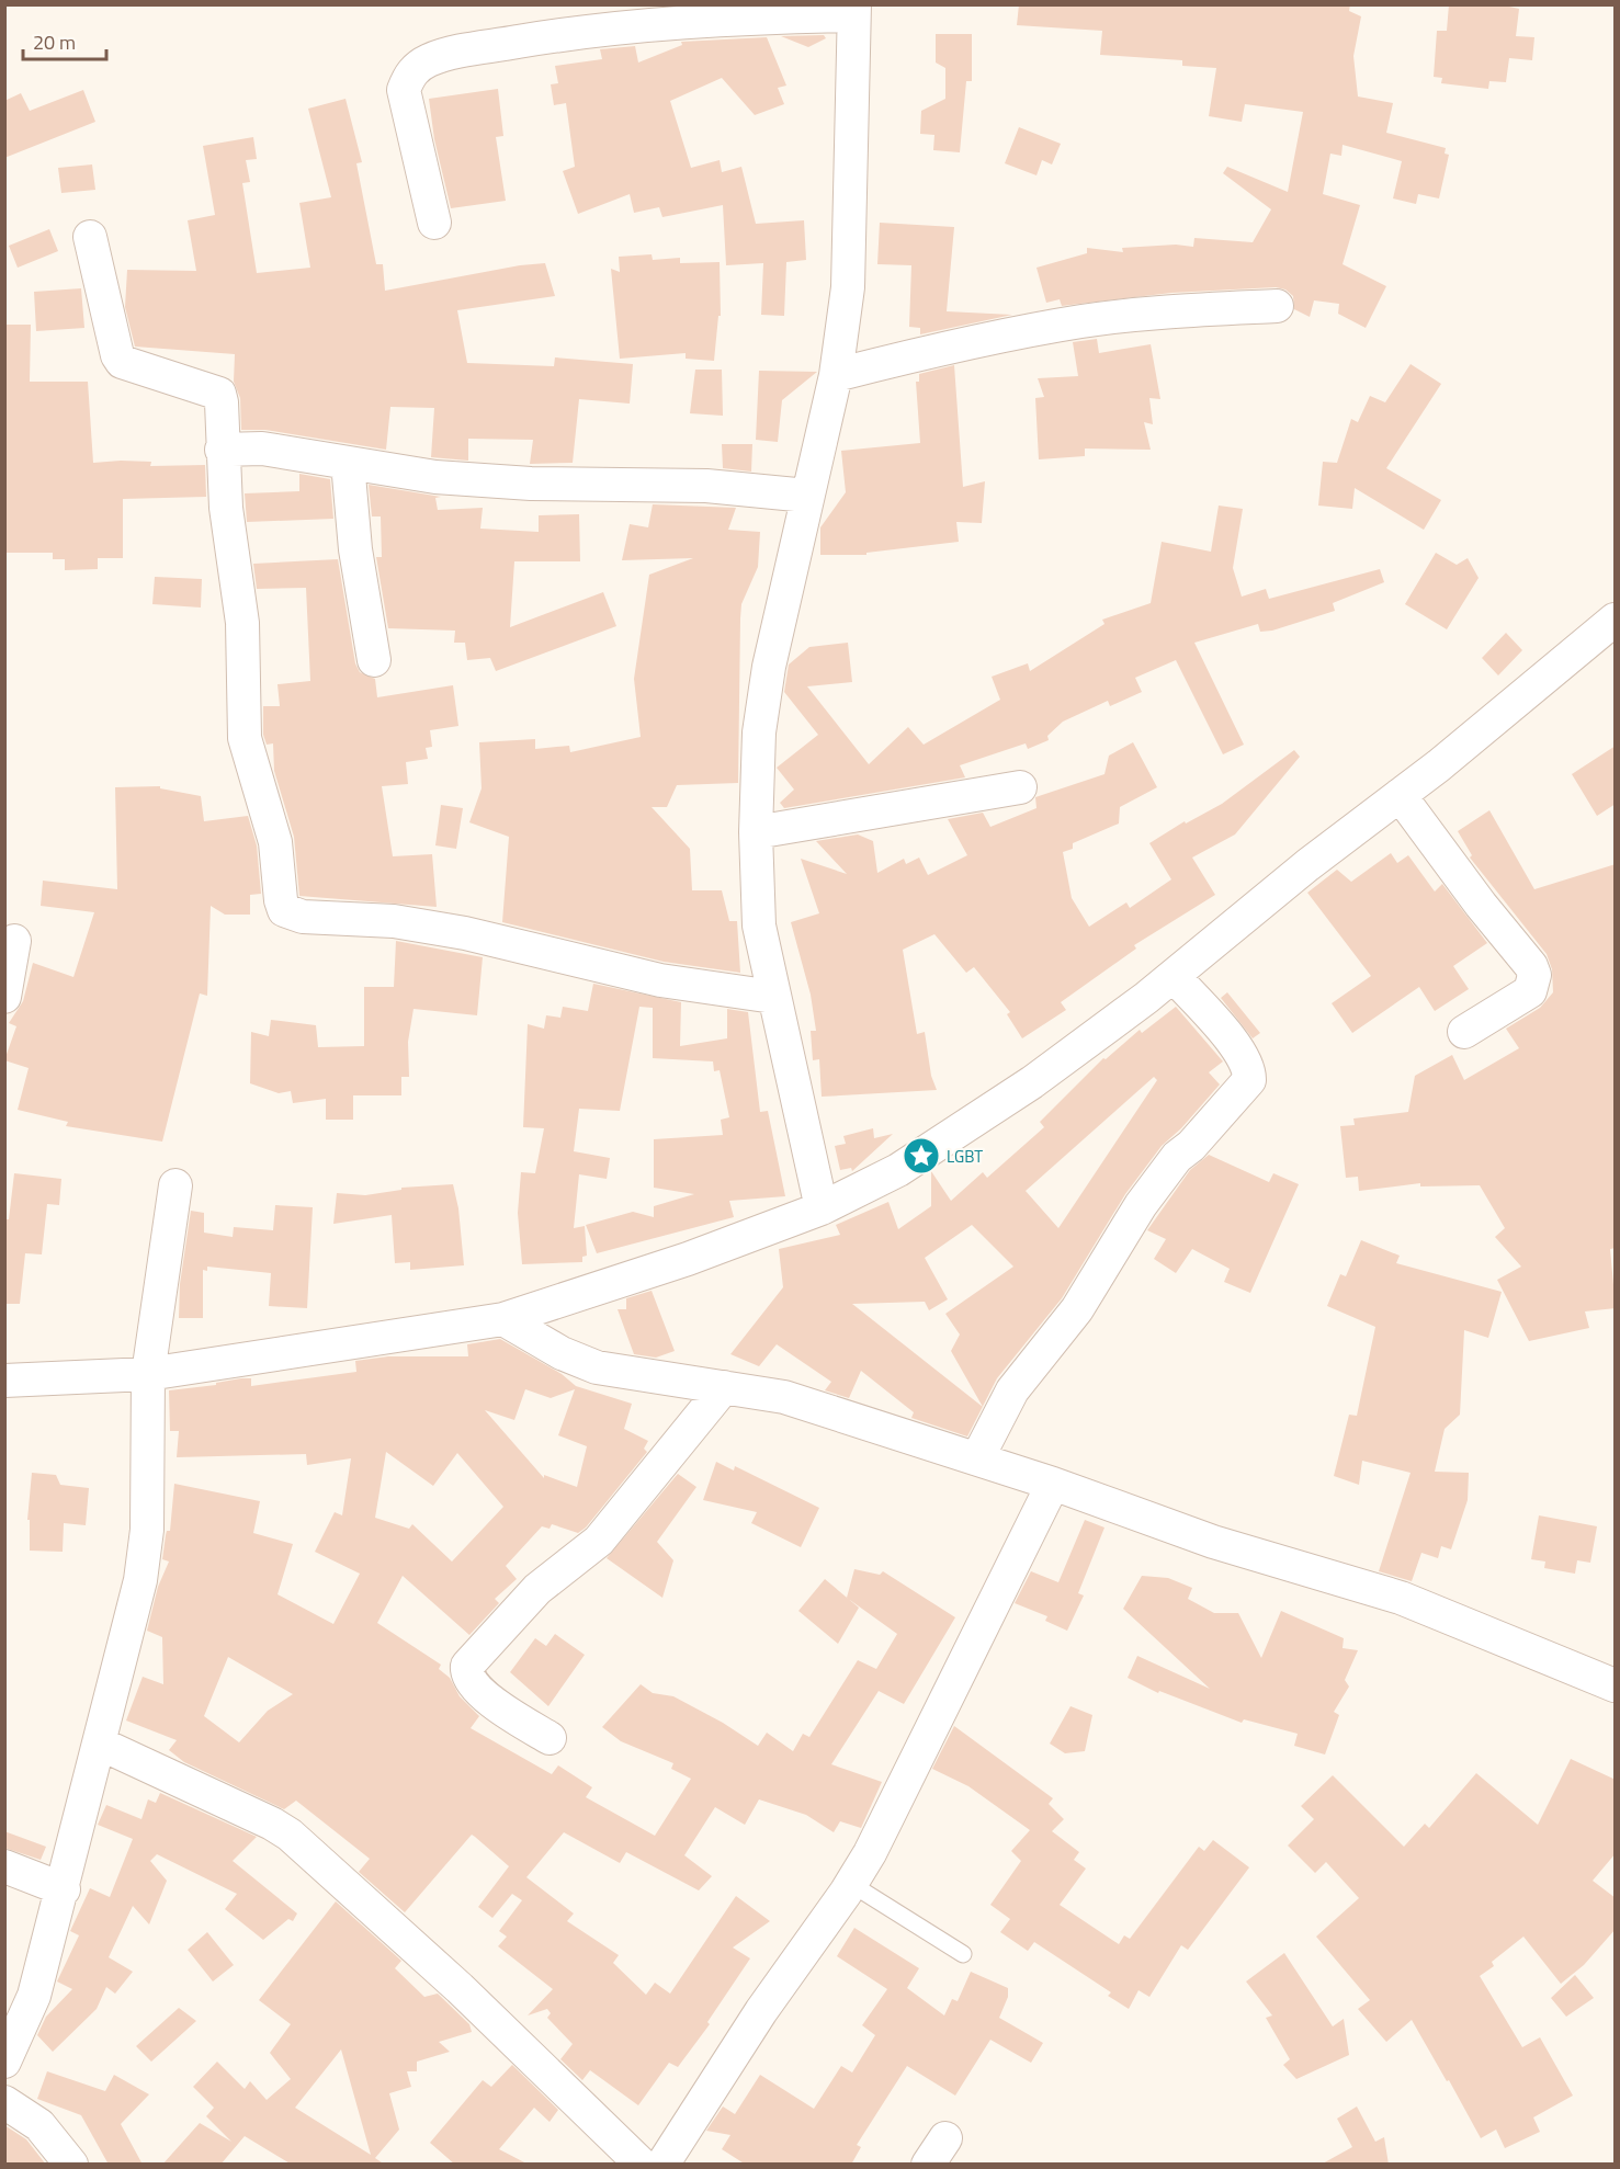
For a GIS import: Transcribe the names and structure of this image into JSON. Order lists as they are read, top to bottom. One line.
{"places":{"place":["LGBT"]},"scale_bar":"20 m"}
